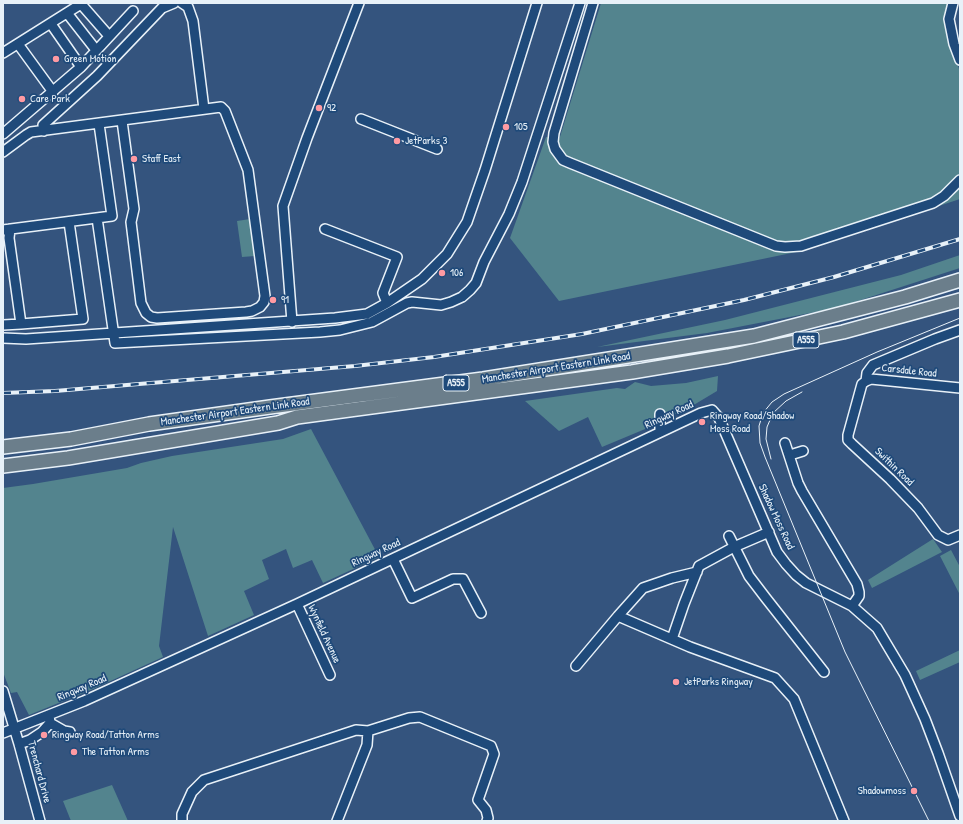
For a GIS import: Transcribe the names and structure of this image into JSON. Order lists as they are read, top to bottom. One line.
{"streets":{"highway":["A555","Manchester Airport Eastern Link Road"],"street":["Carsdale Road","Ringway Road","Swithin Road","Shadow Moss Road","Wynfield Avenue","Trenchard Drive"]},"crossings":[["Carsdale Road","Swithin Road"],["Ringway Road","Shadow Moss Road"],["Ringway Road","Wynfield Avenue"],["Ringway Road","Trenchard Drive"]],"places":["Green Motion","Care Park","92","105","JetParks 3","Staff East","106","91","Ringway Road/Shadow Moss Road","JetParks Ringway","Ringway Road/Tatton Arms","The Tatton Arms","Shadowmoss"]}
